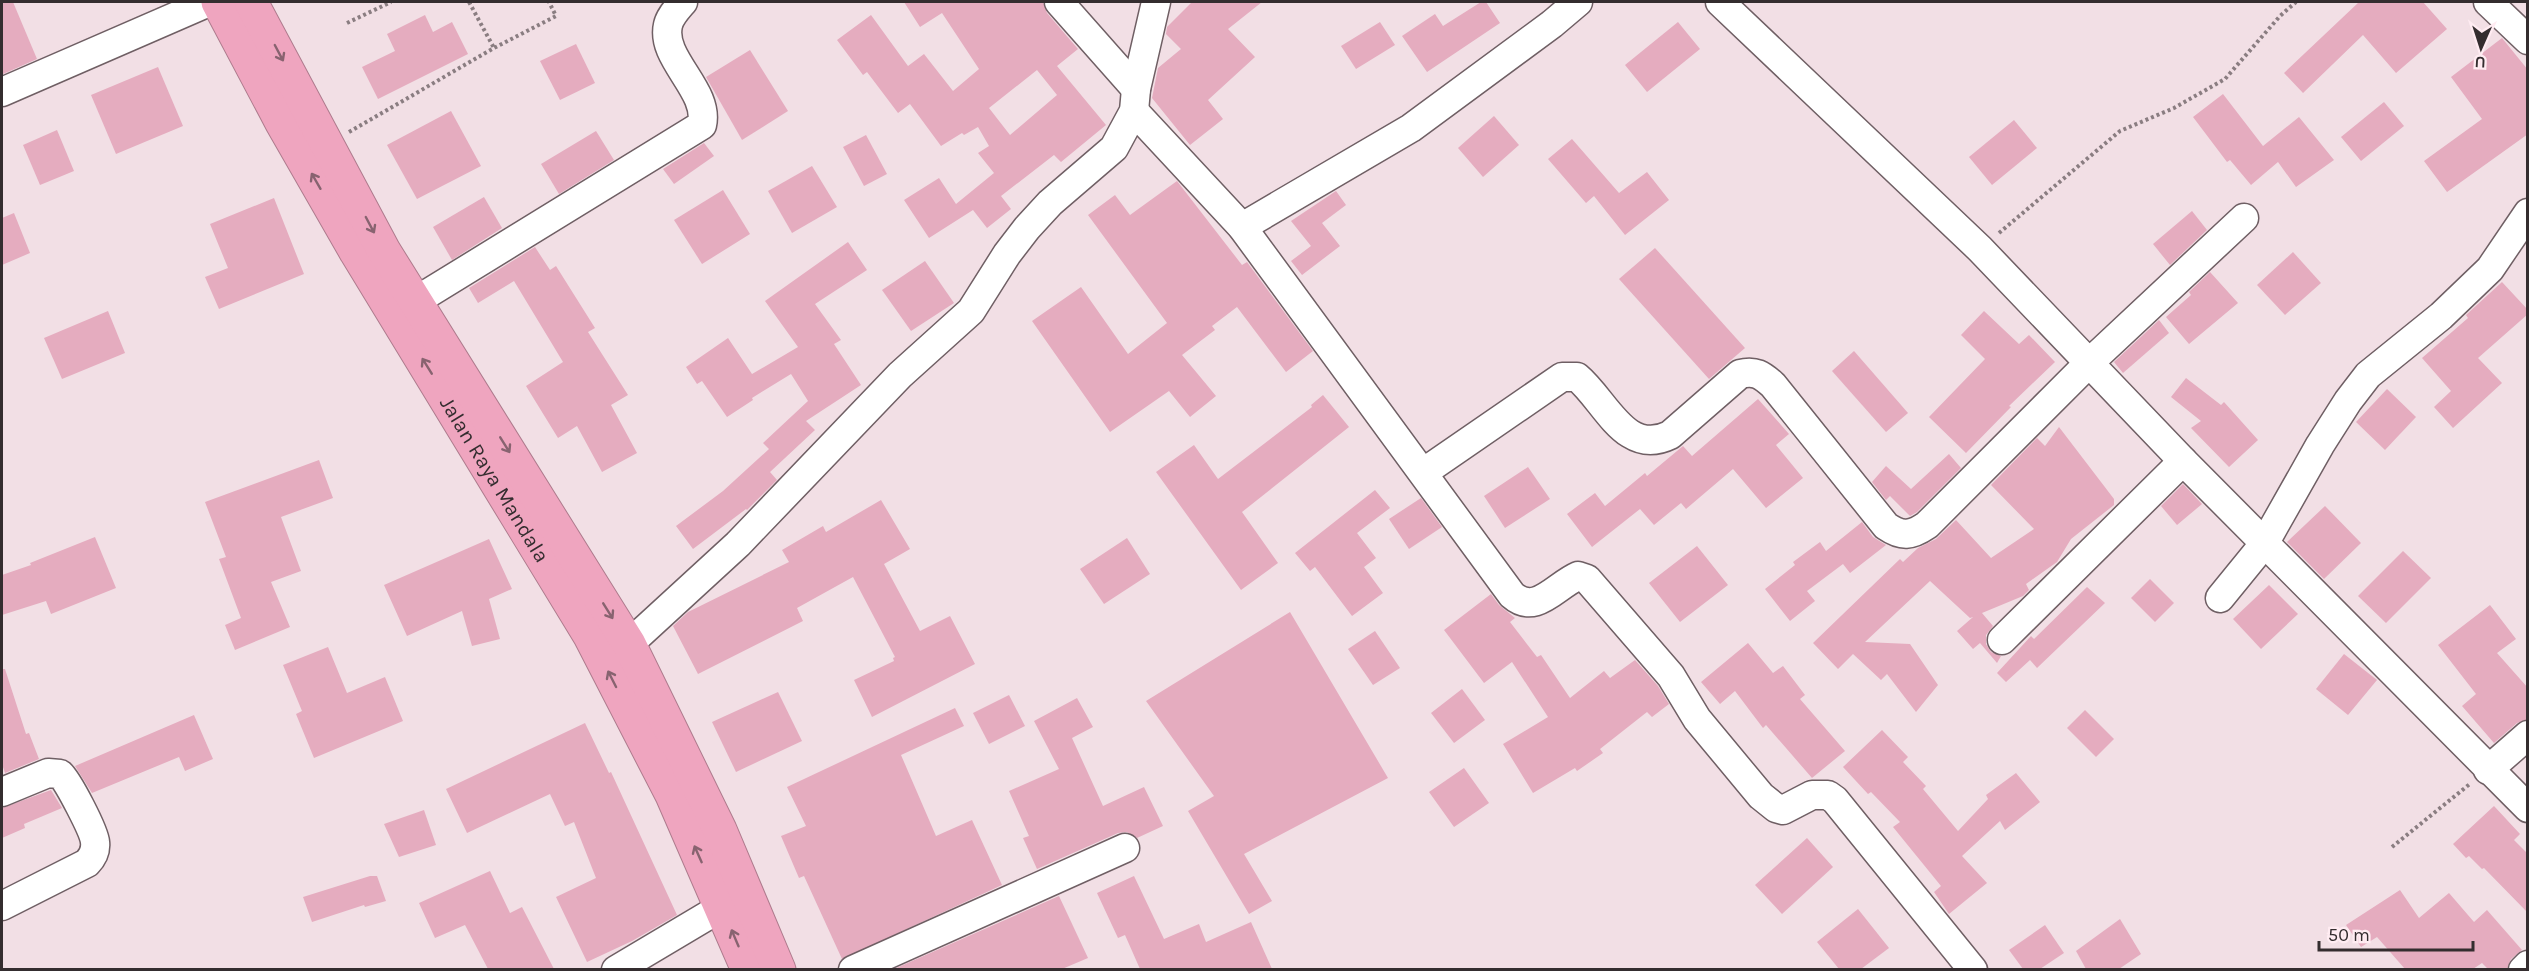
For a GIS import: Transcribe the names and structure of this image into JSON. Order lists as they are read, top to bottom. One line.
{"streets":{"highway":["Jalan Raya Mandala"]},"scale_bar":"50 m","north":"bottom"}
